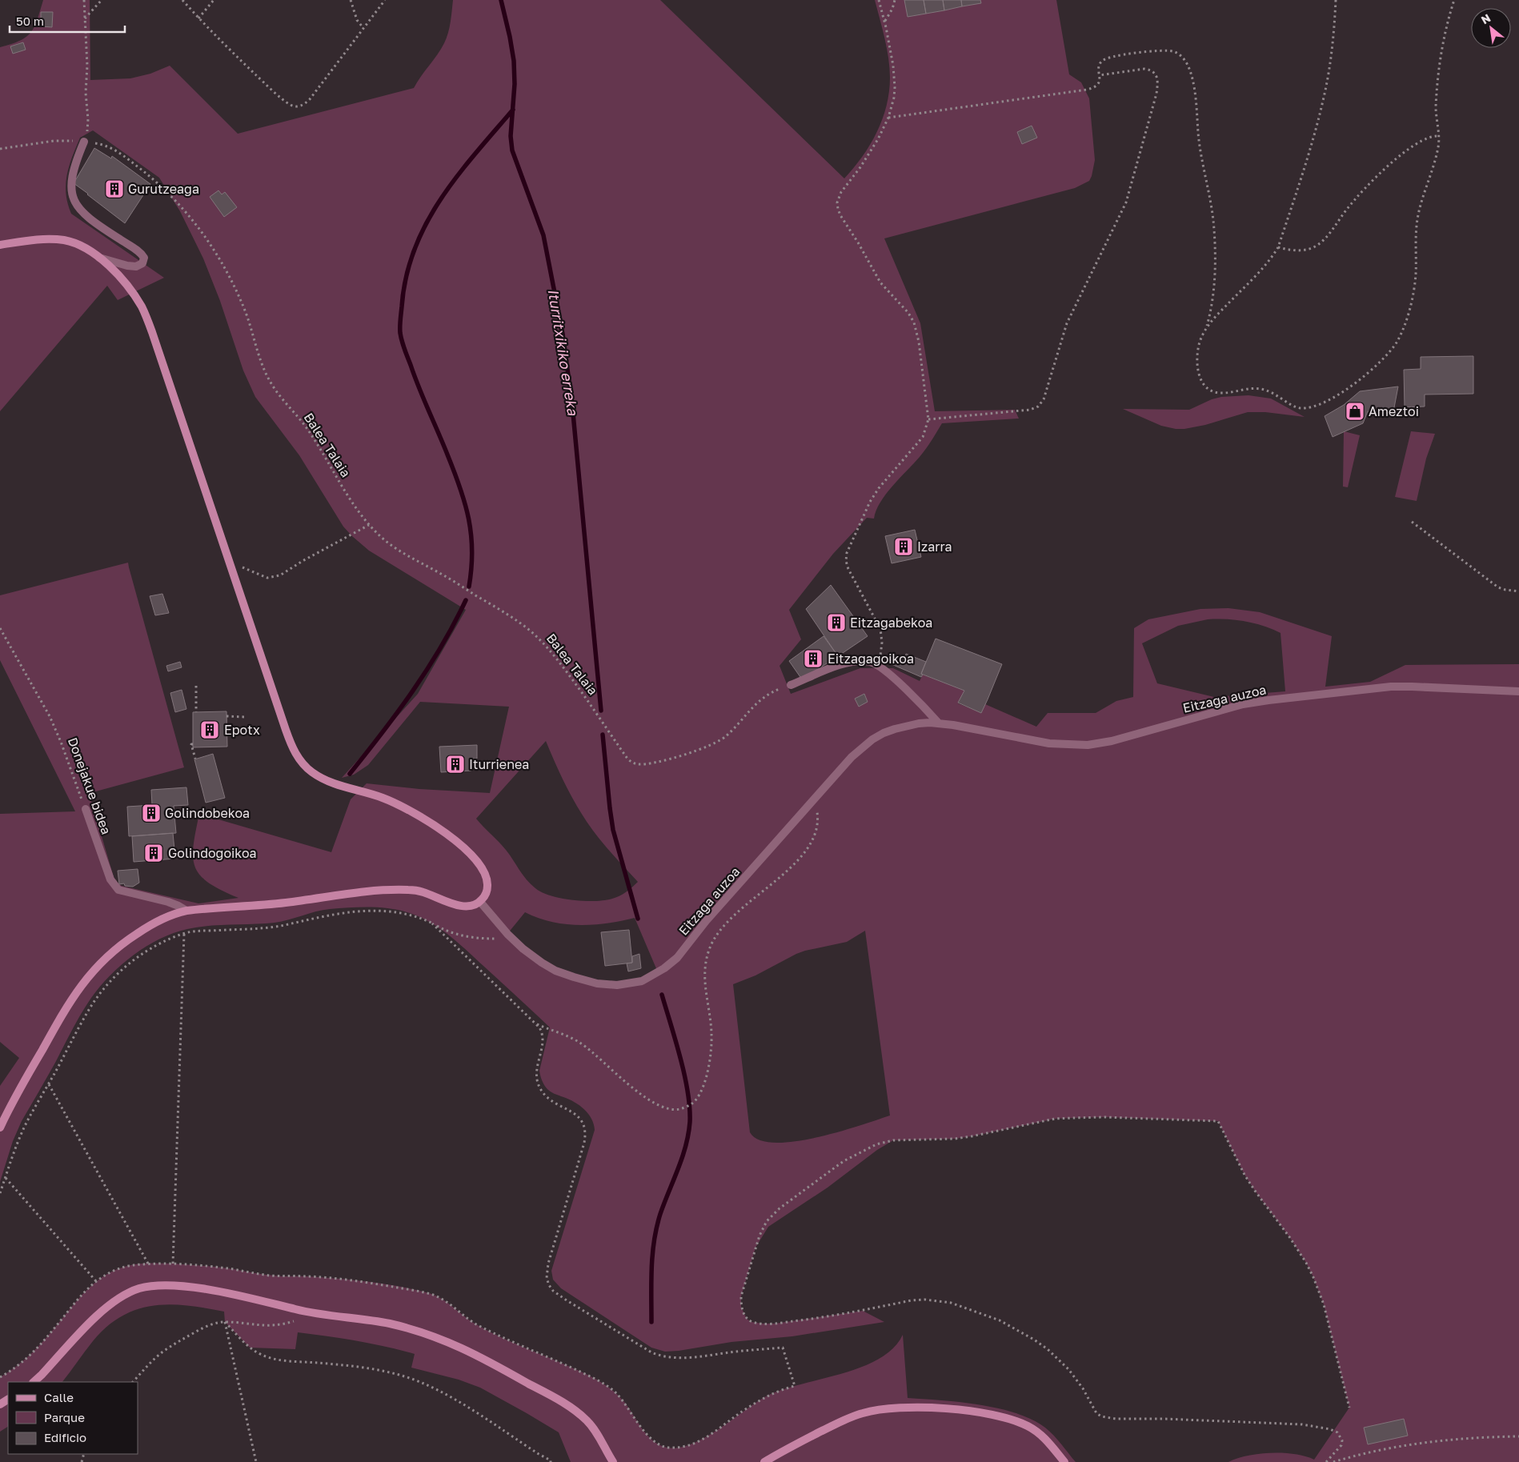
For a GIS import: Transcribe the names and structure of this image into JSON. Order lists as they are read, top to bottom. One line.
{"streets":{"lane":["Eitzaga auzoa","Donejakue bidea"],"path":["Balea Talaia"]},"water":["Iturritxikiko erreka"],"places":{"building":["Gurutzeaga","Izarra","Eitzagabekoa","Eitzagagoikoa","Epotx","Iturrienea","Golindobekoa","Golindogoikoa"],"shop":["Ameztoi"]},"legend":["Calle","Parque","Edificio"],"scale_bar":"50 m","north":"top left"}
